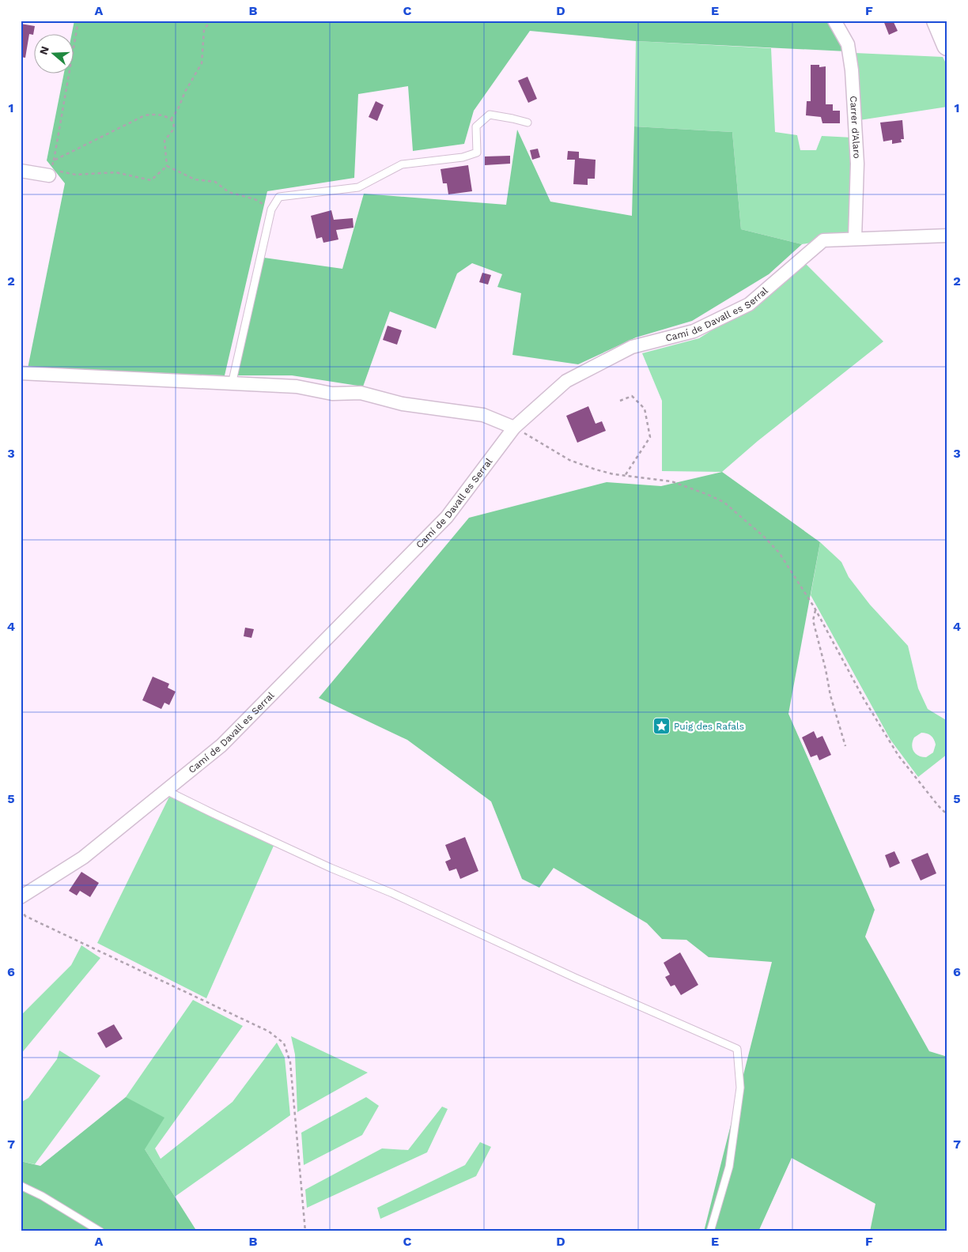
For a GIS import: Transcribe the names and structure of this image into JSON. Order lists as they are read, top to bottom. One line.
{"streets":{"street":["Carrer d'Alaro","Camí de Davall es Serral"]},"crossings":[["Carrer d'Alaro","Camí de Davall es Serral"]],"places":{"place":["Puig des Rafals"]},"north":"left","grid":{"columns":["A","B","C","D","E","F"],"rows":["1","2","3","4","5","6","7"]}}
